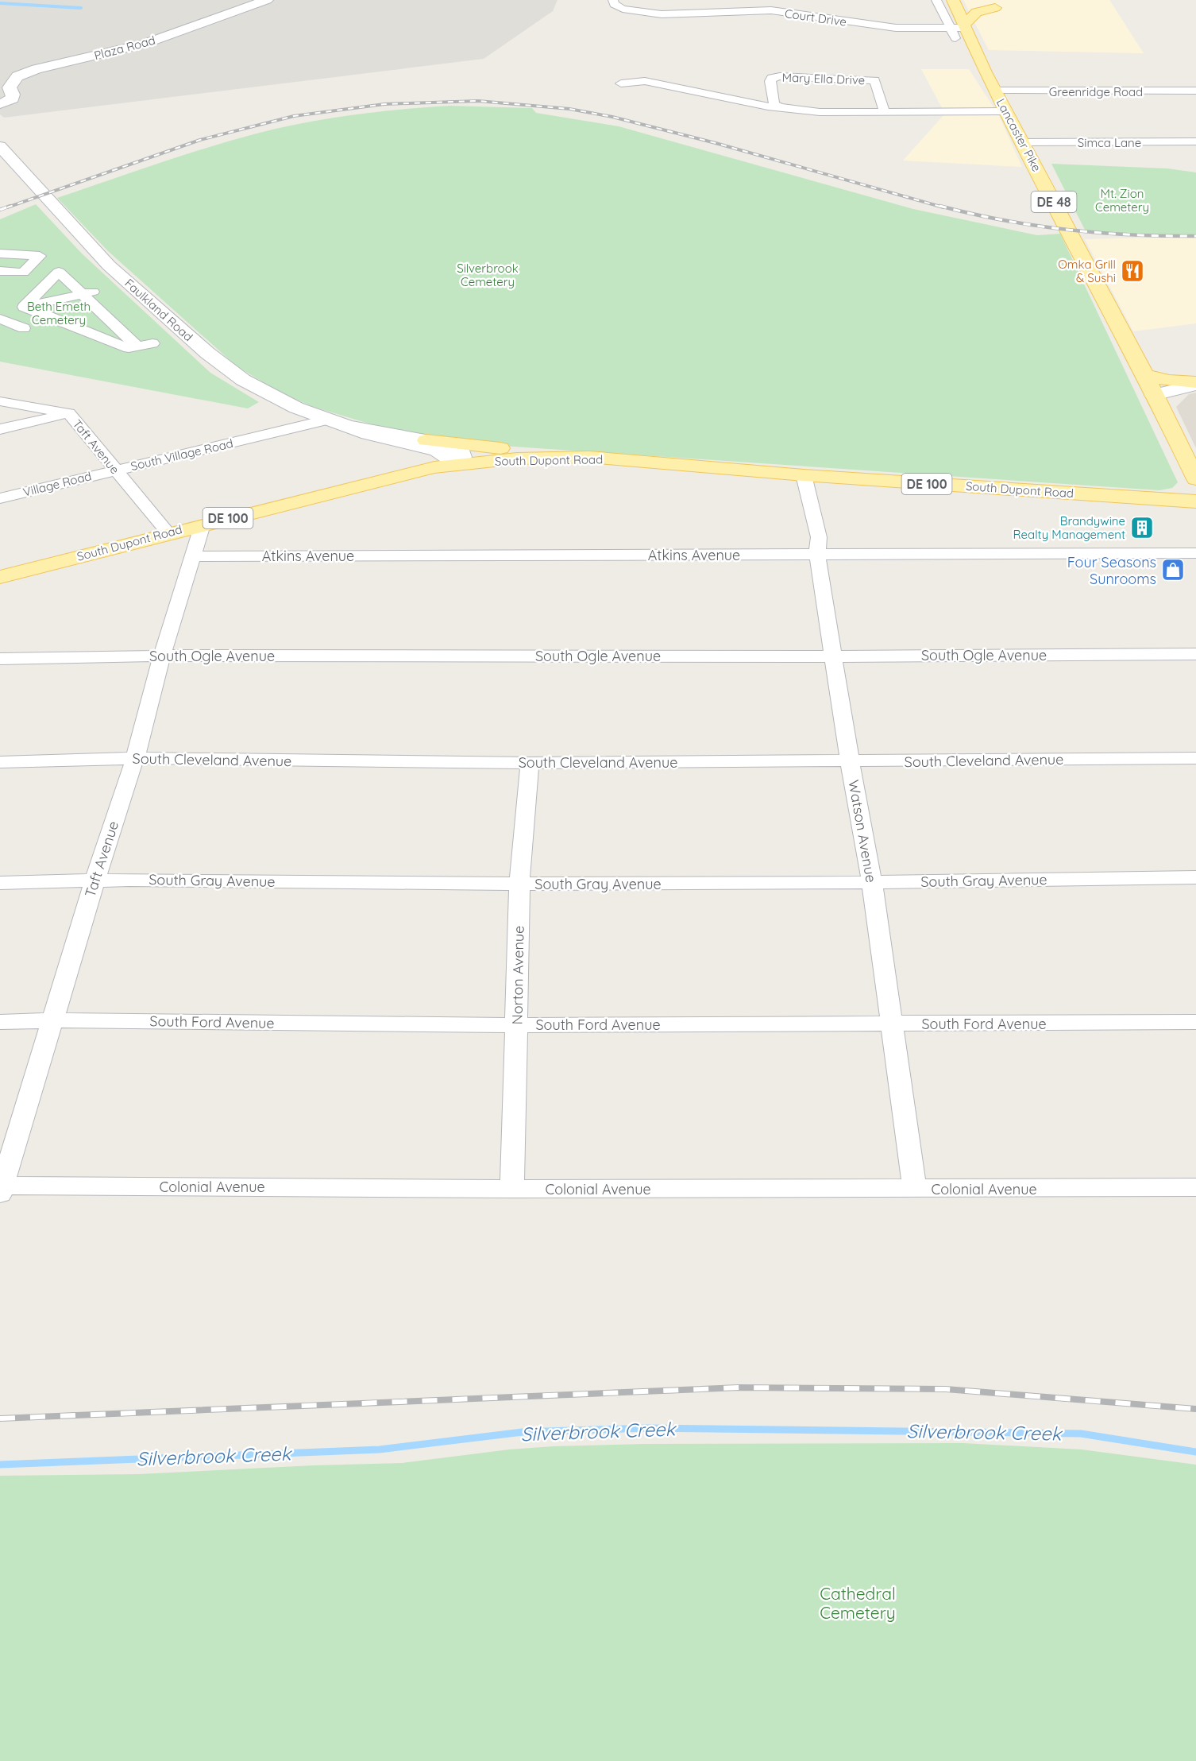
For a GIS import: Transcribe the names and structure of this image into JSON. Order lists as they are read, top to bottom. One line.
{"streets":{"main road":["Plaza Road","Lancaster Pike","DE 48","Faulkland Road","South Dupont Road","DE 100"],"street":["Court Drive","Mary Ella Drive","Greenridge Road","Simca Lane","Taft Avenue","South Village Road","Village Road","Atkins Avenue","South Ogle Avenue","South Cleveland Avenue","Watson Avenue","South Gray Avenue","Norton Avenue","South Ford Avenue","Colonial Avenue"]},"crossings":[["Court Drive","Lancaster Pike"],["Greenridge Road","Lancaster Pike"],["Lancaster Pike","Simca Lane"],["Lancaster Pike","DE 48"],["Faulkland Road","South Village Road"],["Faulkland Road","South Dupont Road"],["Taft Avenue","South Village Road"],["Taft Avenue","South Dupont Road"],["Taft Avenue","Village Road"],["Taft Avenue","Atkins Avenue"],["Taft Avenue","South Ogle Avenue"],["Taft Avenue","South Cleveland Avenue"],["Taft Avenue","South Gray Avenue"],["Taft Avenue","South Ford Avenue"],["Taft Avenue","Colonial Avenue"],["South Village Road","Village Road"],["South Dupont Road","Watson Avenue"],["Atkins Avenue","Watson Avenue"],["South Ogle Avenue","Watson Avenue"],["South Cleveland Avenue","Watson Avenue"],["South Cleveland Avenue","Norton Avenue"],["Watson Avenue","South Gray Avenue"],["Watson Avenue","South Ford Avenue"],["Watson Avenue","Colonial Avenue"],["South Gray Avenue","Norton Avenue"],["Norton Avenue","South Ford Avenue"],["Norton Avenue","Colonial Avenue"]],"water":["Silverbrook Creek"],"parks":["Mt. Zion Cemetery","Silverbrook Cemetery","Beth Emeth Cemetery","Cathedral Cemetery"],"places":{"restaurant":["Omka Grill & Sushi"],"building":["Brandywine Realty Management"],"shop":["Four Seasons Sunrooms"]}}
